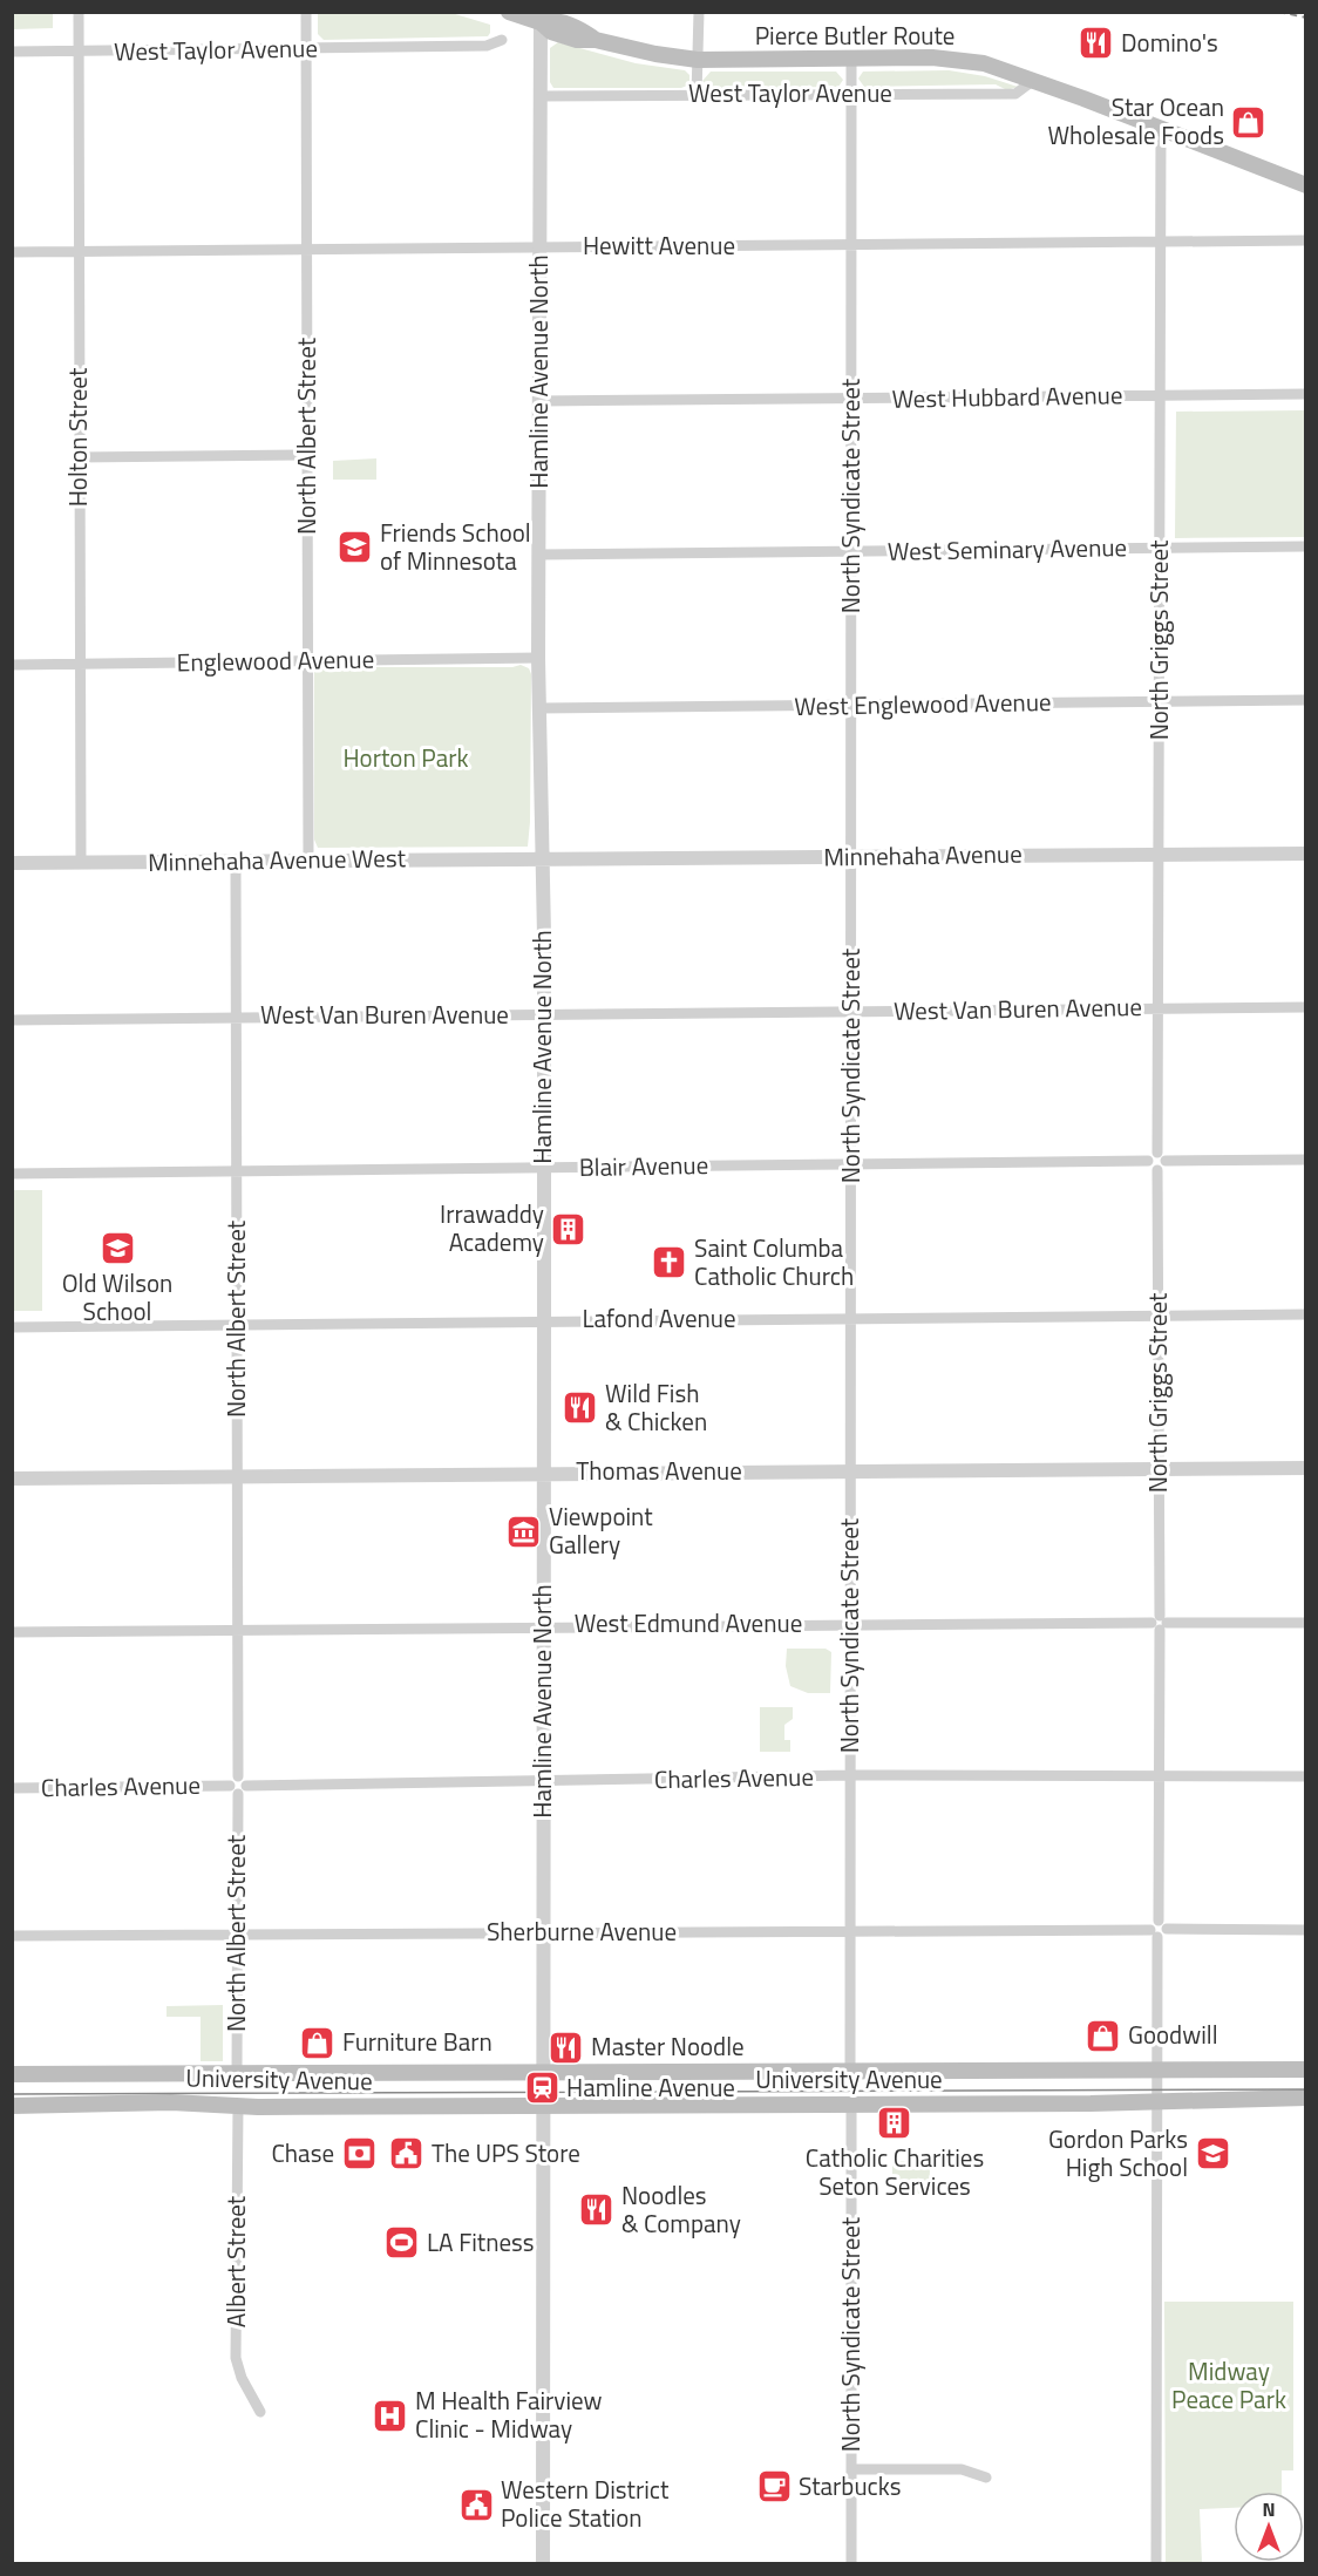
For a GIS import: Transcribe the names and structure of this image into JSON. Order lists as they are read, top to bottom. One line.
{"streets":{"main road":["Pierce Butler Route","University Avenue"],"street":["West Taylor Avenue","Hewitt Avenue","Hamline Avenue North","West Hubbard Avenue","North Albert Street","Holton Street","North Syndicate Street","West Seminary Avenue","North Griggs Street","Englewood Avenue","West Englewood Avenue","Minnehaha Avenue","Minnehaha Avenue West","West Van Buren Avenue","Blair Avenue","Lafond Avenue","Thomas Avenue","West Edmund Avenue","Charles Avenue","Sherburne Avenue","Albert Street"]},"crossings":[["Pierce Butler Route","West Taylor Avenue"],["Pierce Butler Route","Hamline Avenue North"],["Pierce Butler Route","North Syndicate Street"],["Pierce Butler Route","North Griggs Street"],["West Taylor Avenue","Hamline Avenue North"],["West Taylor Avenue","North Albert Street"],["West Taylor Avenue","Holton Street"],["West Taylor Avenue","North Syndicate Street"],["Hewitt Avenue","Hamline Avenue North"],["Hewitt Avenue","North Albert Street"],["Hewitt Avenue","Holton Street"],["Hewitt Avenue","North Syndicate Street"],["Hewitt Avenue","North Griggs Street"],["Hamline Avenue North","West Hubbard Avenue"],["Hamline Avenue North","West Seminary Avenue"],["Hamline Avenue North","Englewood Avenue"],["Hamline Avenue North","West Englewood Avenue"],["Hamline Avenue North","Minnehaha Avenue"],["Hamline Avenue North","Minnehaha Avenue West"],["Hamline Avenue North","West Van Buren Avenue"],["Hamline Avenue North","Blair Avenue"],["Hamline Avenue North","Lafond Avenue"],["Hamline Avenue North","Thomas Avenue"],["Hamline Avenue North","West Edmund Avenue"],["Hamline Avenue North","Charles Avenue"],["Hamline Avenue North","Sherburne Avenue"],["Hamline Avenue North","University Avenue"],["West Hubbard Avenue","North Syndicate Street"],["West Hubbard Avenue","North Griggs Street"],["North Albert Street","Englewood Avenue"],["North Albert Street","Minnehaha Avenue West"],["North Albert Street","West Van Buren Avenue"],["North Albert Street","Blair Avenue"],["North Albert Street","Lafond Avenue"],["North Albert Street","Thomas Avenue"],["North Albert Street","West Edmund Avenue"],["North Albert Street","Charles Avenue"],["North Albert Street","Sherburne Avenue"],["North Albert Street","University Avenue"],["Holton Street","Englewood Avenue"],["Holton Street","Minnehaha Avenue West"],["North Syndicate Street","West Seminary Avenue"],["North Syndicate Street","West Englewood Avenue"],["North Syndicate Street","Minnehaha Avenue"],["North Syndicate Street","West Van Buren Avenue"],["North Syndicate Street","Blair Avenue"],["North Syndicate Street","Lafond Avenue"],["North Syndicate Street","Thomas Avenue"],["North Syndicate Street","West Edmund Avenue"],["North Syndicate Street","Charles Avenue"],["North Syndicate Street","Sherburne Avenue"],["North Syndicate Street","University Avenue"],["West Seminary Avenue","North Griggs Street"],["North Griggs Street","West Englewood Avenue"],["North Griggs Street","Minnehaha Avenue"],["North Griggs Street","West Van Buren Avenue"],["North Griggs Street","Blair Avenue"],["North Griggs Street","Lafond Avenue"],["North Griggs Street","Thomas Avenue"],["North Griggs Street","West Edmund Avenue"],["North Griggs Street","Charles Avenue"],["North Griggs Street","Sherburne Avenue"],["North Griggs Street","University Avenue"],["Minnehaha Avenue","Minnehaha Avenue West"],["University Avenue","Albert Street"]],"parks":["Horton Park","Midway Peace Park"],"places":{"restaurant":["Domino's","Wild Fish & Chicken","Master Noodle","Noodles & Company"],"shop":["Star Ocean Wholesale Foods","Goodwill","Furniture Barn"],"school or university":["Friends School of Minnesota","Old Wilson School","Gordon Parks High School"],"building":["Irrawaddy Academy","Catholic Charities Seton Services"],"church":["Saint Columba Catholic Church"],"museum":["Viewpoint Gallery"],"station":["Hamline Avenue"],"bank":["Chase"],"public building":["The UPS Store","Western District Police Station"],"sports":["LA Fitness"],"hospital":["M Health Fairview Clinic - Midway"],"cafe":["Starbucks"]},"north":"top"}
